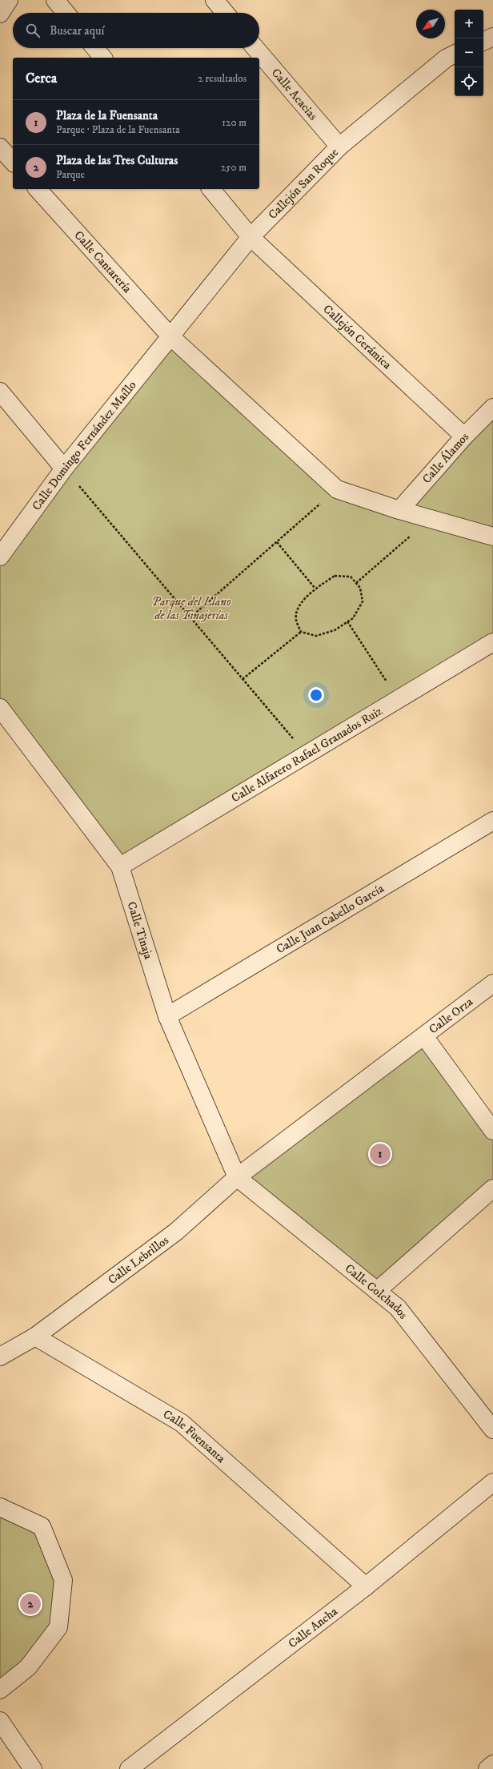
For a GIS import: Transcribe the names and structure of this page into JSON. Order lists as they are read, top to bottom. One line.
{"streets":{"street":["Calle Acacias","Callejón San Roque","Calle Cantarería","Callejón Cerámica","Calle Domingo Fernández Maíllo","Calle Álamos","Calle Alfarero Rafael Granados Ruiz","Calle Juan Cabello García","Calle Tinaja","Calle Orza","Calle Lebrillos","Calle Colchados","Calle Fuensanta","Calle Ancha"]},"crossings":[["Calle Acacias","Callejón San Roque"],["Callejón San Roque","Calle Cantarería"],["Callejón San Roque","Callejón Cerámica"],["Callejón San Roque","Calle Domingo Fernández Maíllo"],["Calle Cantarería","Calle Domingo Fernández Maíllo"],["Callejón Cerámica","Calle Álamos"],["Calle Alfarero Rafael Granados Ruiz","Calle Tinaja"],["Calle Juan Cabello García","Calle Tinaja"],["Calle Tinaja","Calle Orza"],["Calle Tinaja","Calle Lebrillos"],["Calle Tinaja","Calle Colchados"],["Calle Orza","Calle Lebrillos"],["Calle Orza","Calle Colchados"],["Calle Lebrillos","Calle Colchados"],["Calle Lebrillos","Calle Fuensanta"],["Calle Fuensanta","Calle Ancha"]],"parks":["Parque del Llano de las Tinajerías"],"north":"bottom left","page":{"map_buttons":["+","−"],"search":"Buscar aquí","heading":["Cerca","2 resultados"],"list":[{"mark":"1","name":"Plaza de la Fuensanta","note":"Parque · Plaza de la Fuensanta","value":"120 m"},{"mark":"2","name":"Plaza de las Tres Culturas","note":"Parque","value":"250 m"}],"pins":["1","2"]}}
